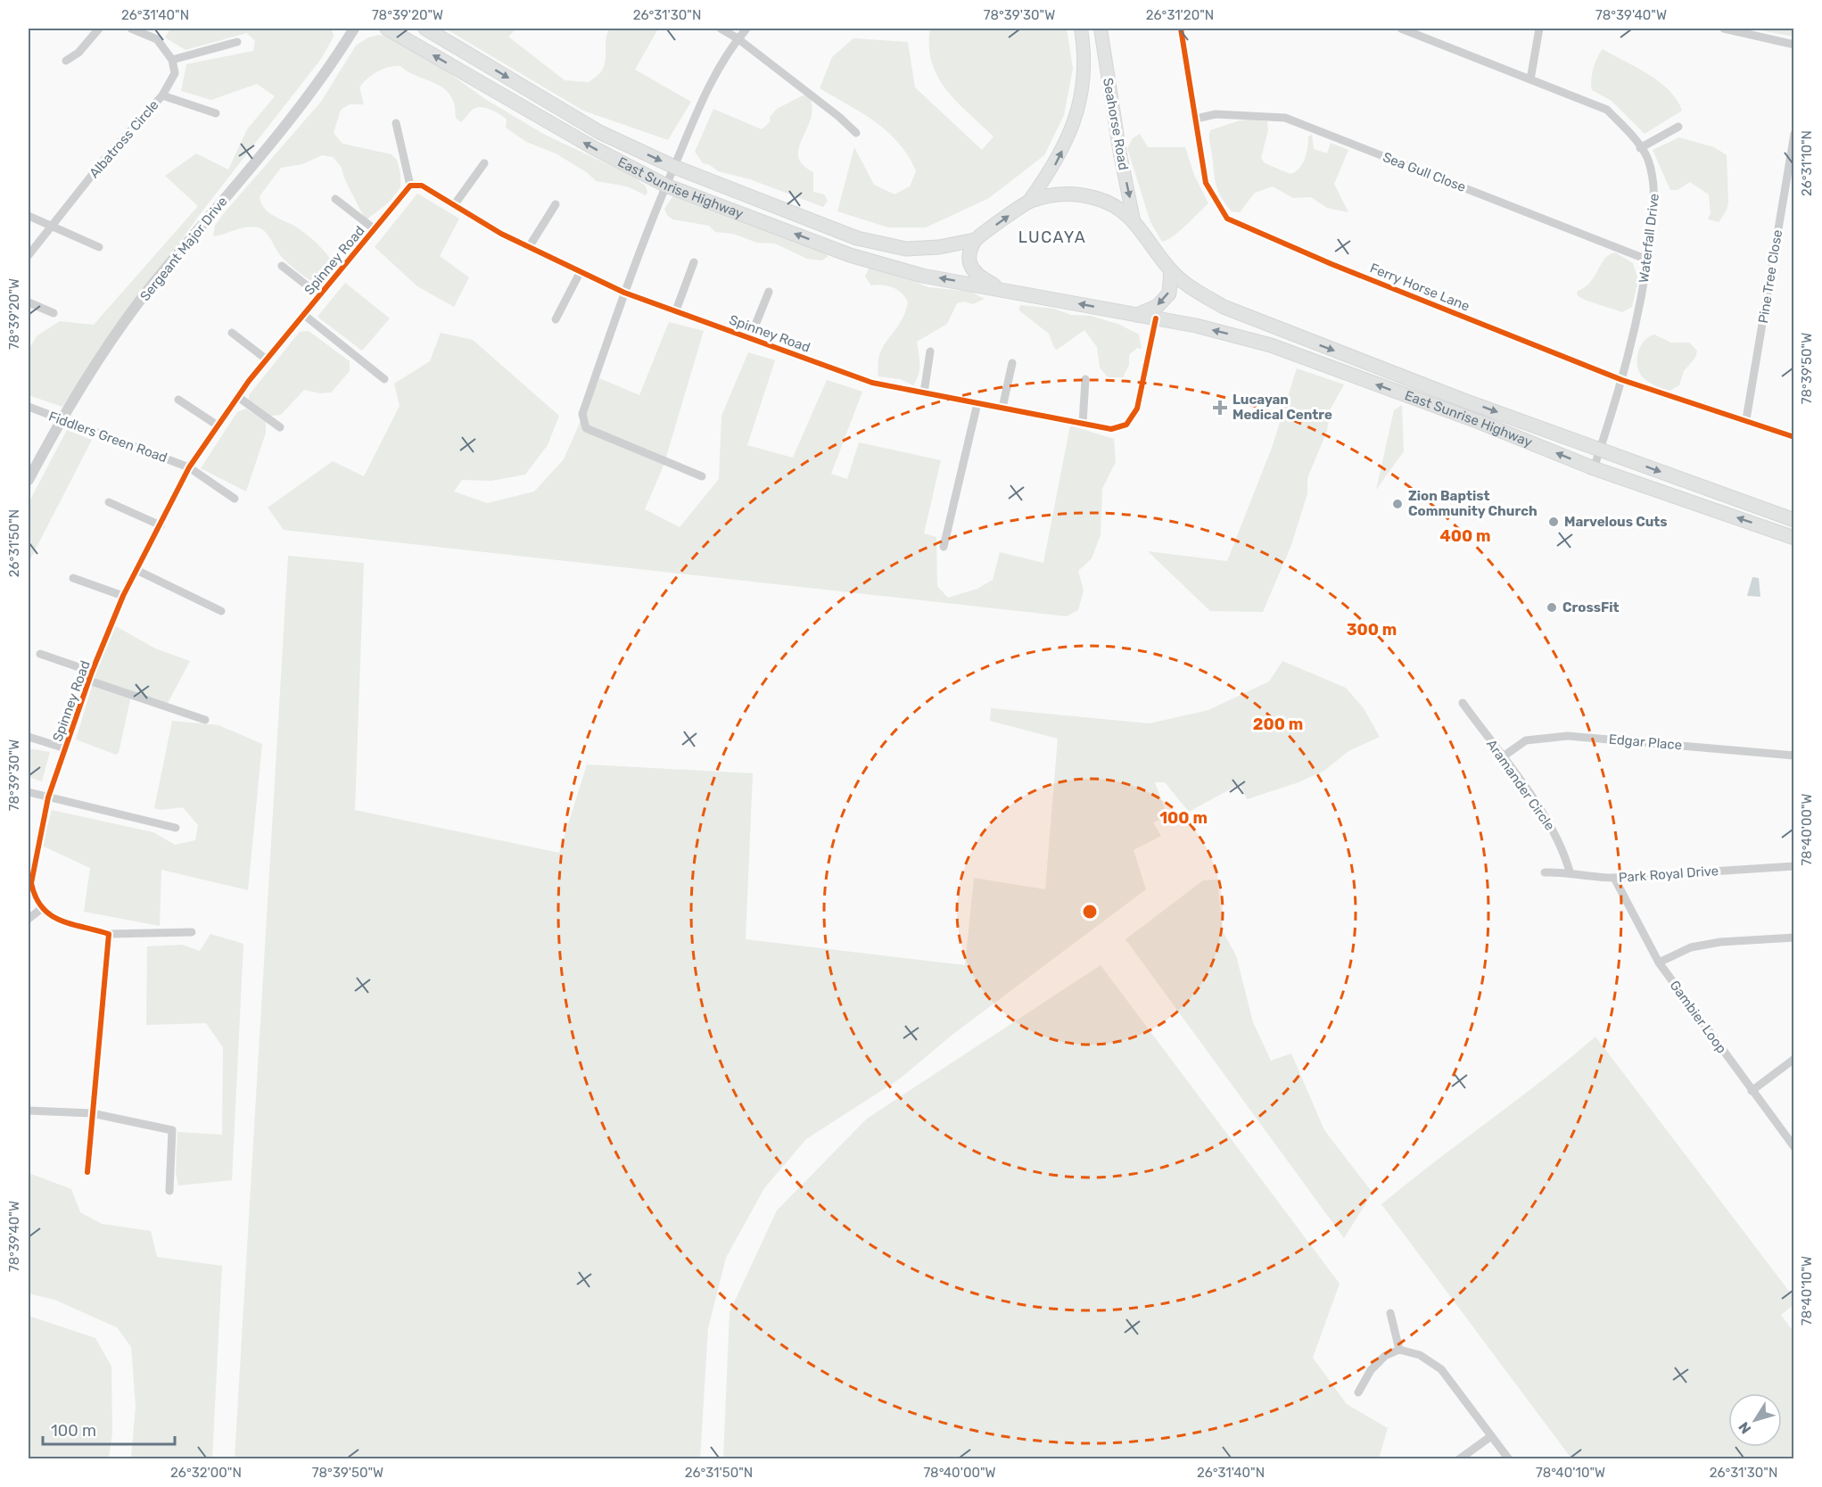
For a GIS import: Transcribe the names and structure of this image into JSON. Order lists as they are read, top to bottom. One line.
{"streets":{"main road":["Seahorse Road","East Sunrise Highway"],"street":["Albatross Circle","Sea Gull Close","Waterfall Drive","Sergeant Major Drive","Spinney Road","Pine Tree Close","Ferry Horse Lane","Fiddlers Green Road","Edgar Place","Aramander Circle","Park Royal Drive","Gambier Loop"]},"crossings":[["Seahorse Road","East Sunrise Highway"],["Sea Gull Close","Waterfall Drive"],["Sea Gull Close","Ferry Horse Lane"],["East Sunrise Highway","Waterfall Drive"],["East Sunrise Highway","Spinney Road"],["Waterfall Drive","Ferry Horse Lane"],["Sergeant Major Drive","Fiddlers Green Road"],["Spinney Road","Fiddlers Green Road"],["Pine Tree Close","Ferry Horse Lane"],["Edgar Place","Aramander Circle"],["Aramander Circle","Park Royal Drive"],["Park Royal Drive","Gambier Loop"]],"districts":["LUCAYA"],"places":{"health":["Lucayan Medical Centre"],"other":["Zion Baptist Community Church","Marvelous Cuts","CrossFit"]},"scale_bar":"100 m","north":"bottom left","coordinates":["26°31'40\"N","78°39'20\"W","26°31'30\"N","78°39'30\"W","26°31'20\"N","78°39'40\"W","26°31'10\"N","78°39'50\"W","26°31'50\"N","78°40'00\"W","78°40'10\"W","26°32'00\"N"],"rings":["400 m","300 m","200 m","100 m"]}
